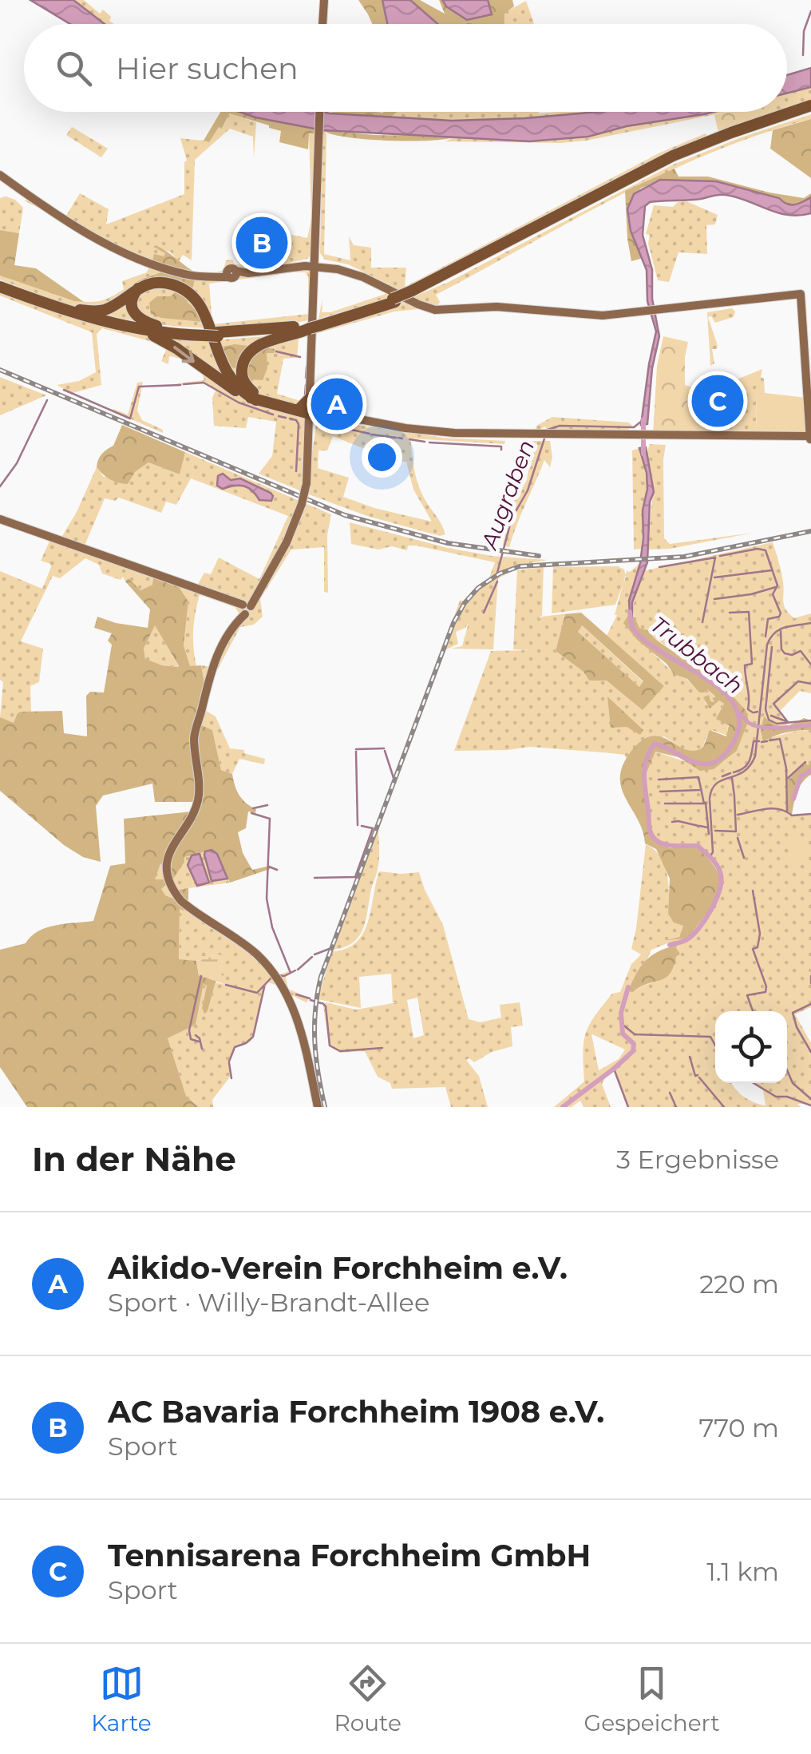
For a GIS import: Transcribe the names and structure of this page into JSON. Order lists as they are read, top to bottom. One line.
{"water":["Augraben","Trubbach"],"page":{"search":"Hier suchen","pins":["B","C","A"],"heading":["In der Nähe","3 Ergebnisse"],"list":[{"mark":"A","name":"Aikido-Verein Forchheim e.V.","note":"Sport · Willy-Brandt-Allee","value":"220 m"},{"mark":"B","name":"AC Bavaria Forchheim 1908 e.V.","note":"Sport","value":"770 m"},{"mark":"C","name":"Tennisarena Forchheim GmbH","note":"Sport","value":"1.1 km"}],"nav":["Karte","Route","Gespeichert"]}}
